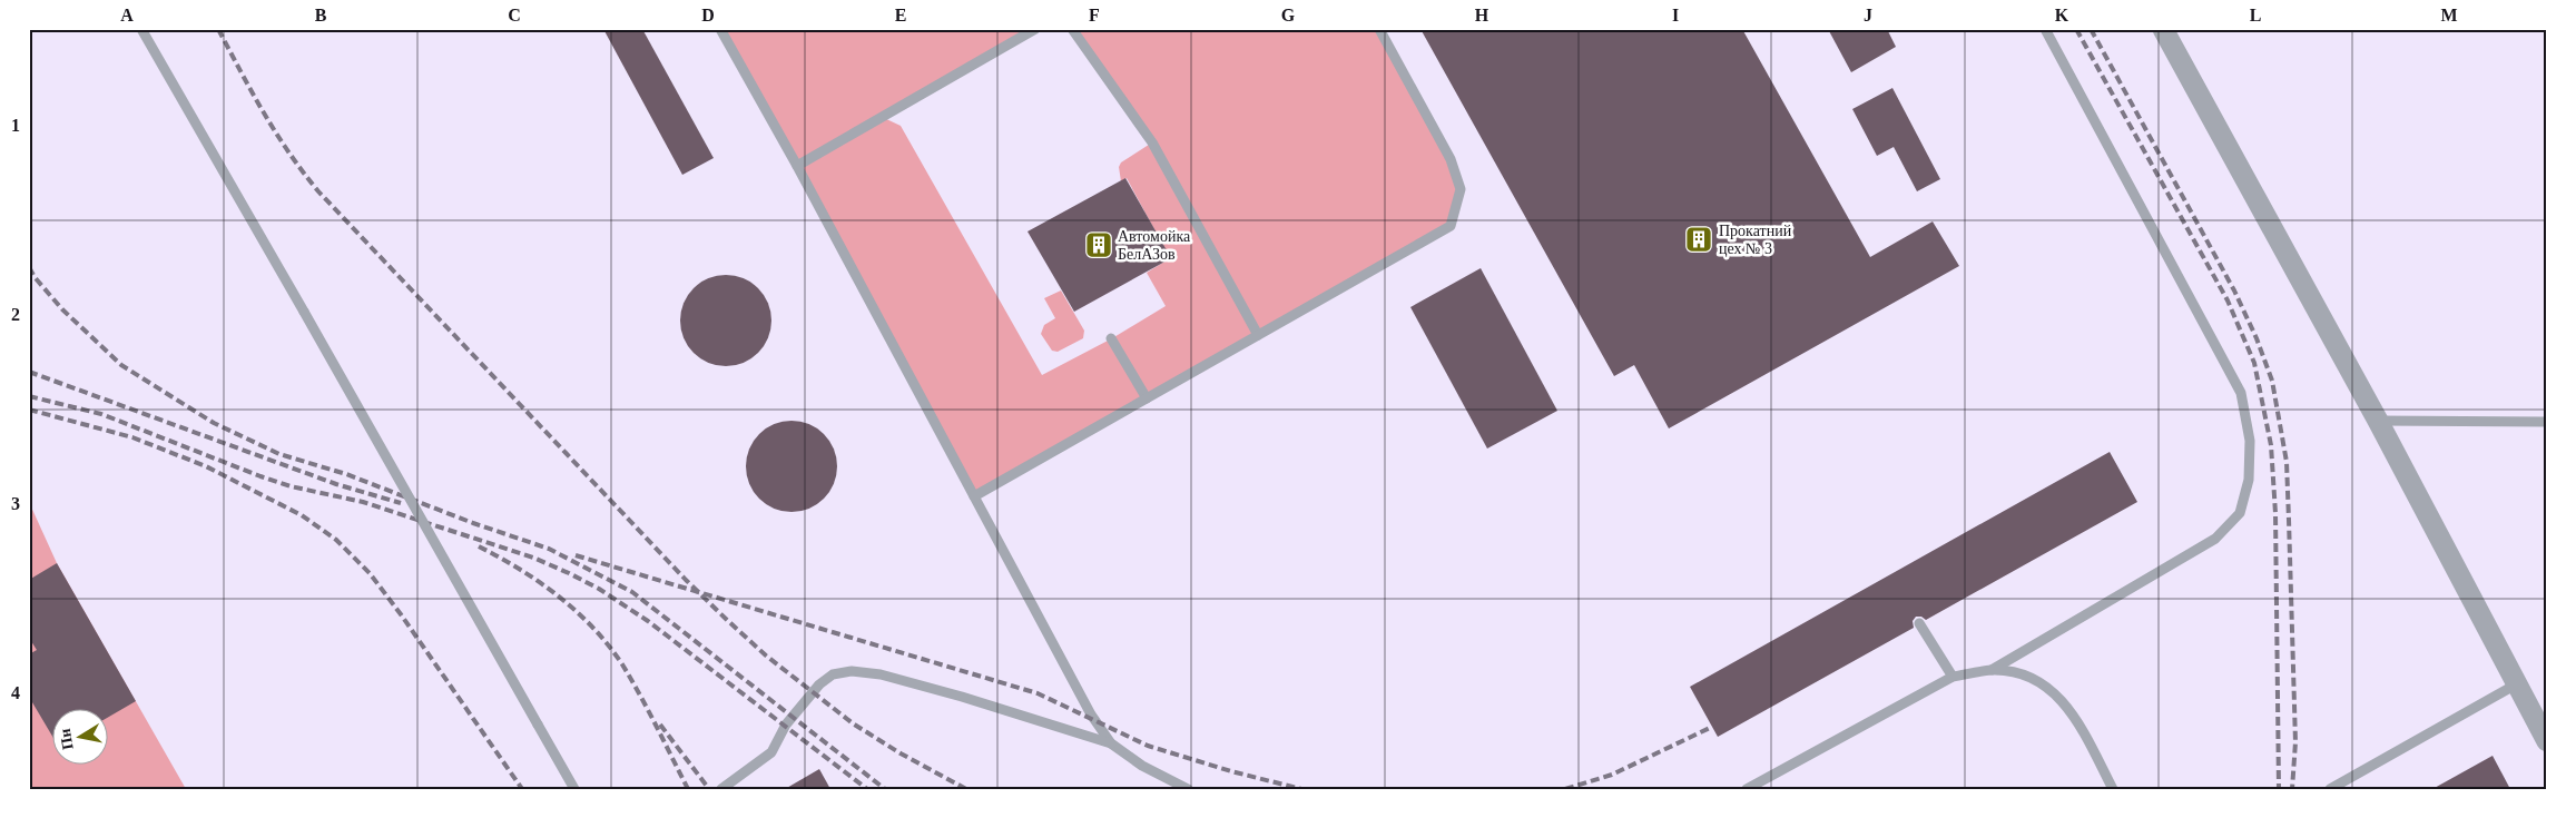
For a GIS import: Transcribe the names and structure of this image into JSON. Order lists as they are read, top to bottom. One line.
{"places":{"building":["Прокатний цех № 3","Автомойка БелАЗов"]},"north":"left","grid":{"columns":["A","B","C","D","E","F","G","H","I","J","K","L","M"],"rows":["1","2","3","4"]}}
